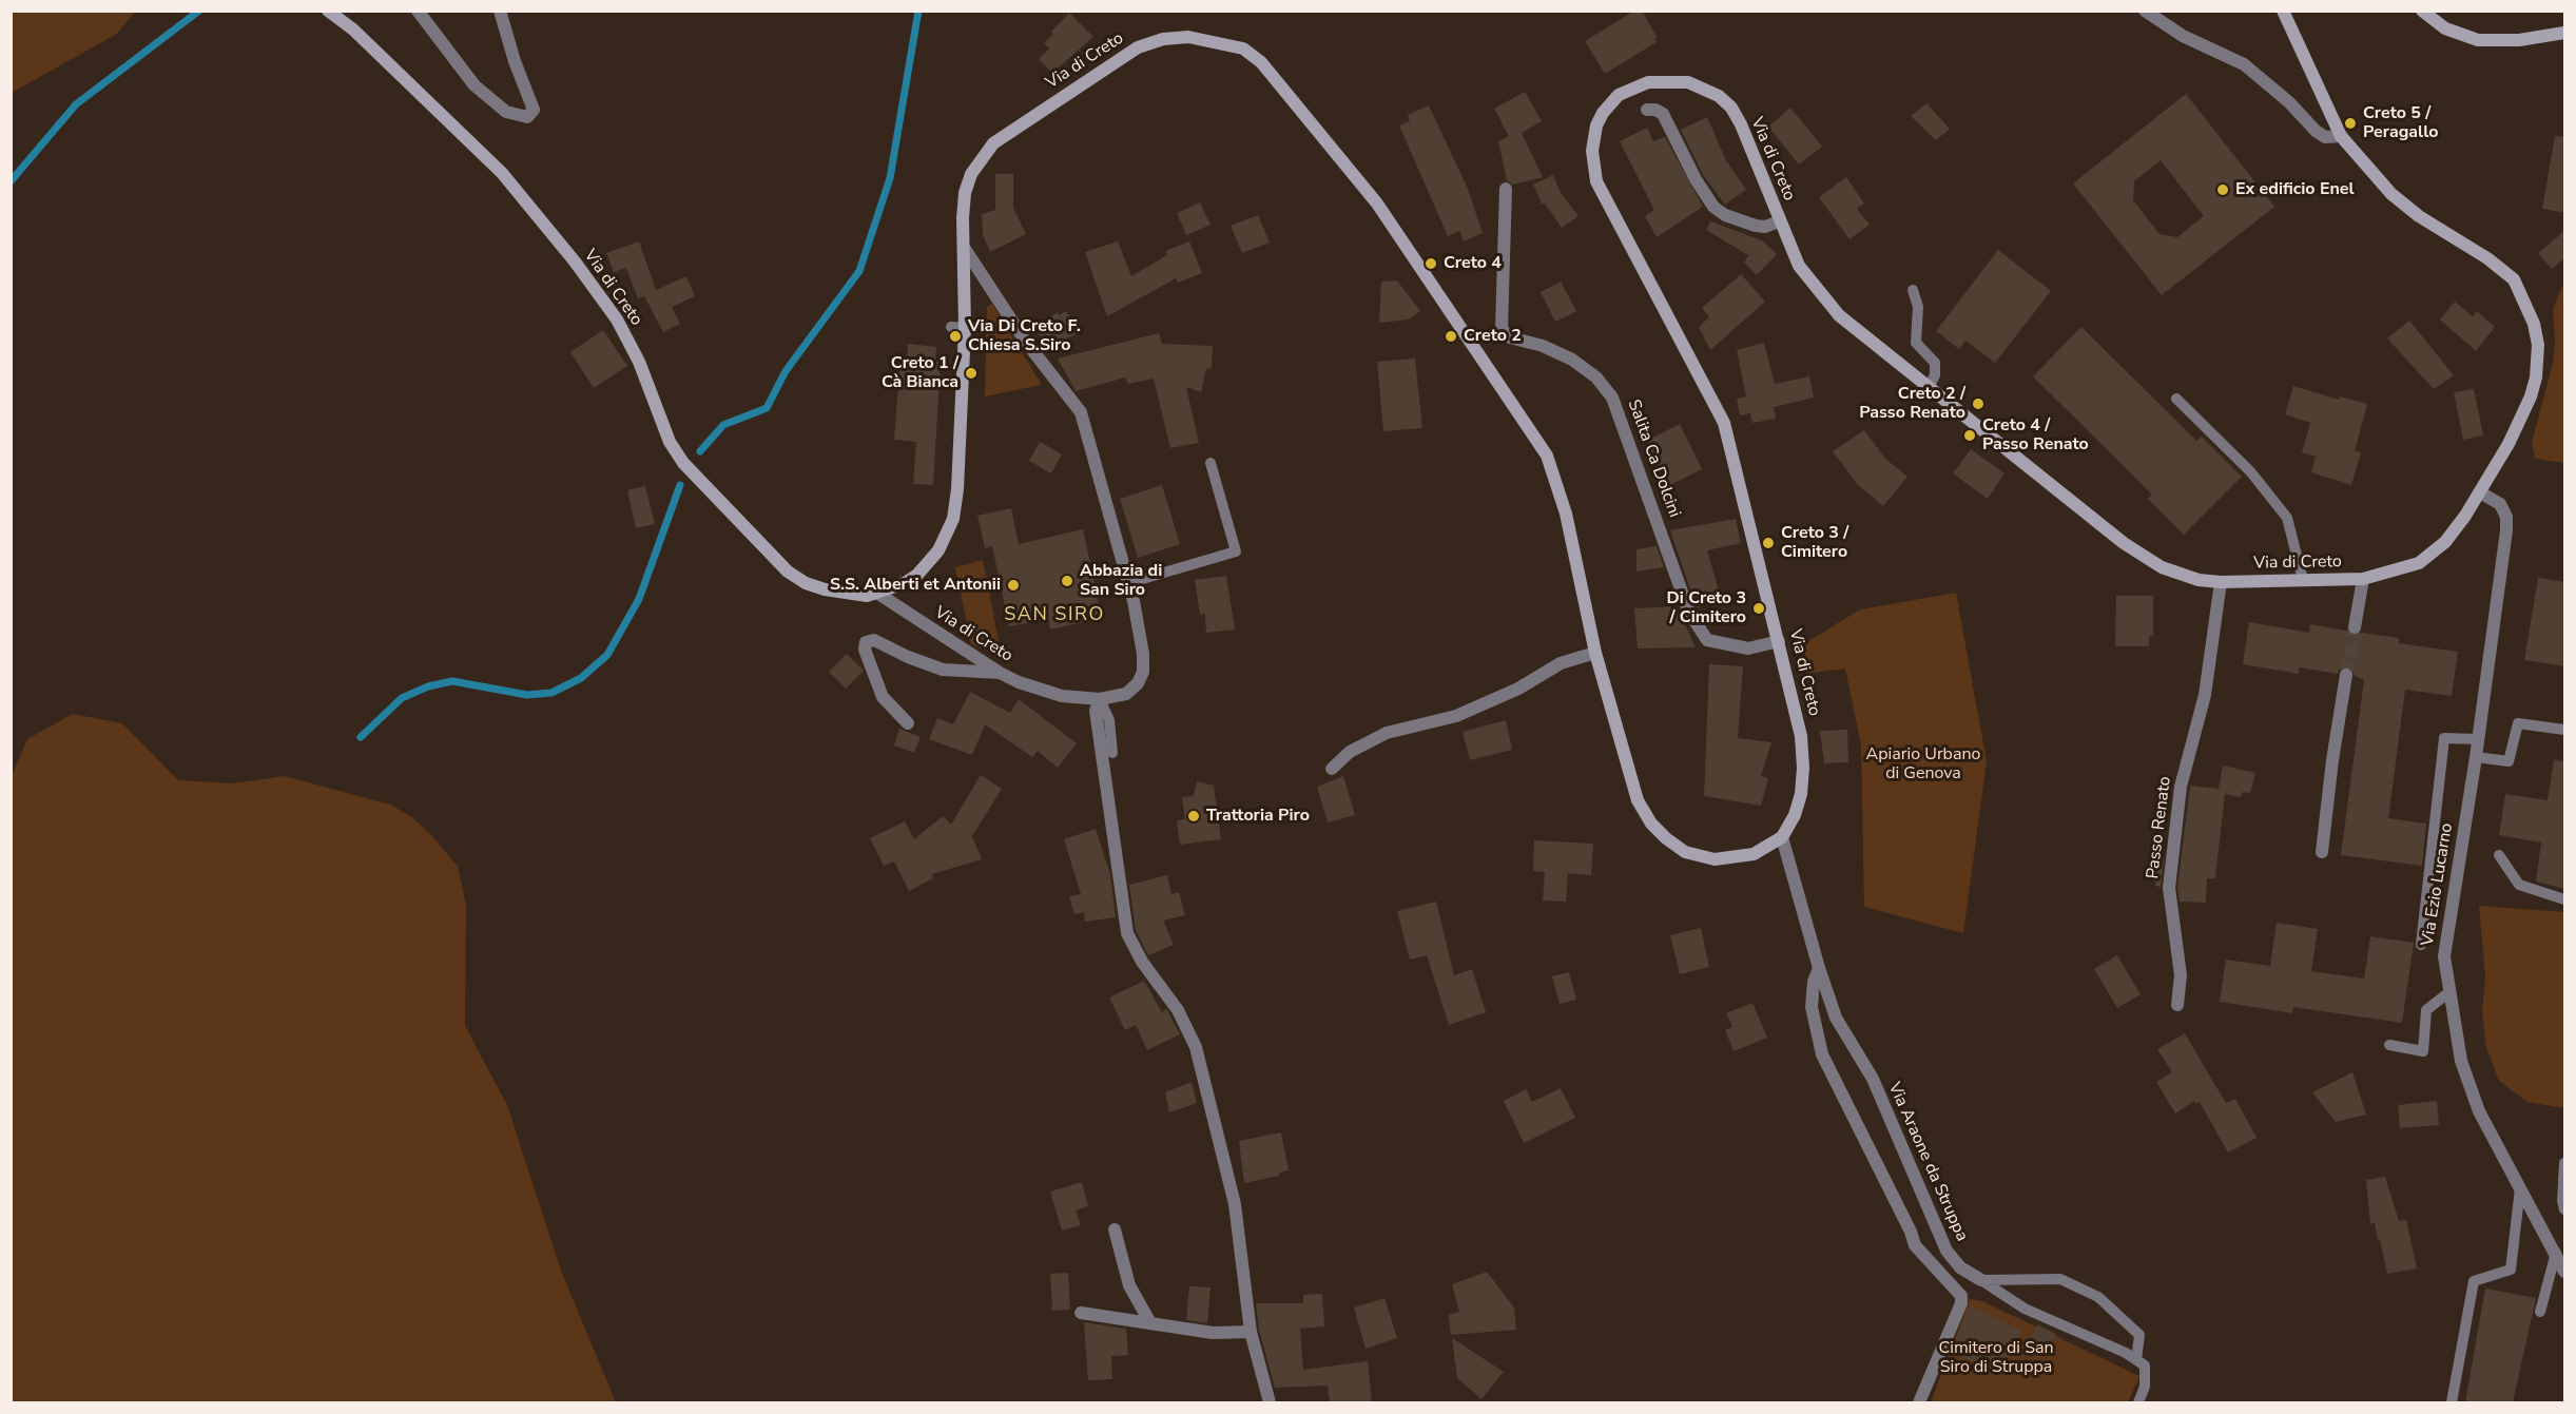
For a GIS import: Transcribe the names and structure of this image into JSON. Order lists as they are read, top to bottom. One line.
{"streets":{"main road":["Via di Creto"],"street":["Salita Ca Dolcini","Passo Renato","Via Ezio Lucarno","Via Araone da Struppa"]},"crossings":[["Via di Creto","Salita Ca Dolcini"],["Via di Creto","Passo Renato"],["Via di Creto","Via Ezio Lucarno"],["Via di Creto","Via Araone da Struppa"]],"districts":["SAN SIRO"],"parks":["Apiario Urbano di Genova","Cimitero di San Siro di Struppa"],"places":["Creto 5 / Peragallo","Ex edificio Enel","Creto 4","Via Di Creto F. Chiesa S.Siro","Creto 2","Creto 1 / Cà Bianca","Creto 2 / Passo Renato","Creto 4 / Passo Renato","Creto 3 / Cimitero","Abbazia di San Siro","S.S. Alberti et Antonii","Di Creto 3 / Cimitero","Trattoria Piro"]}
